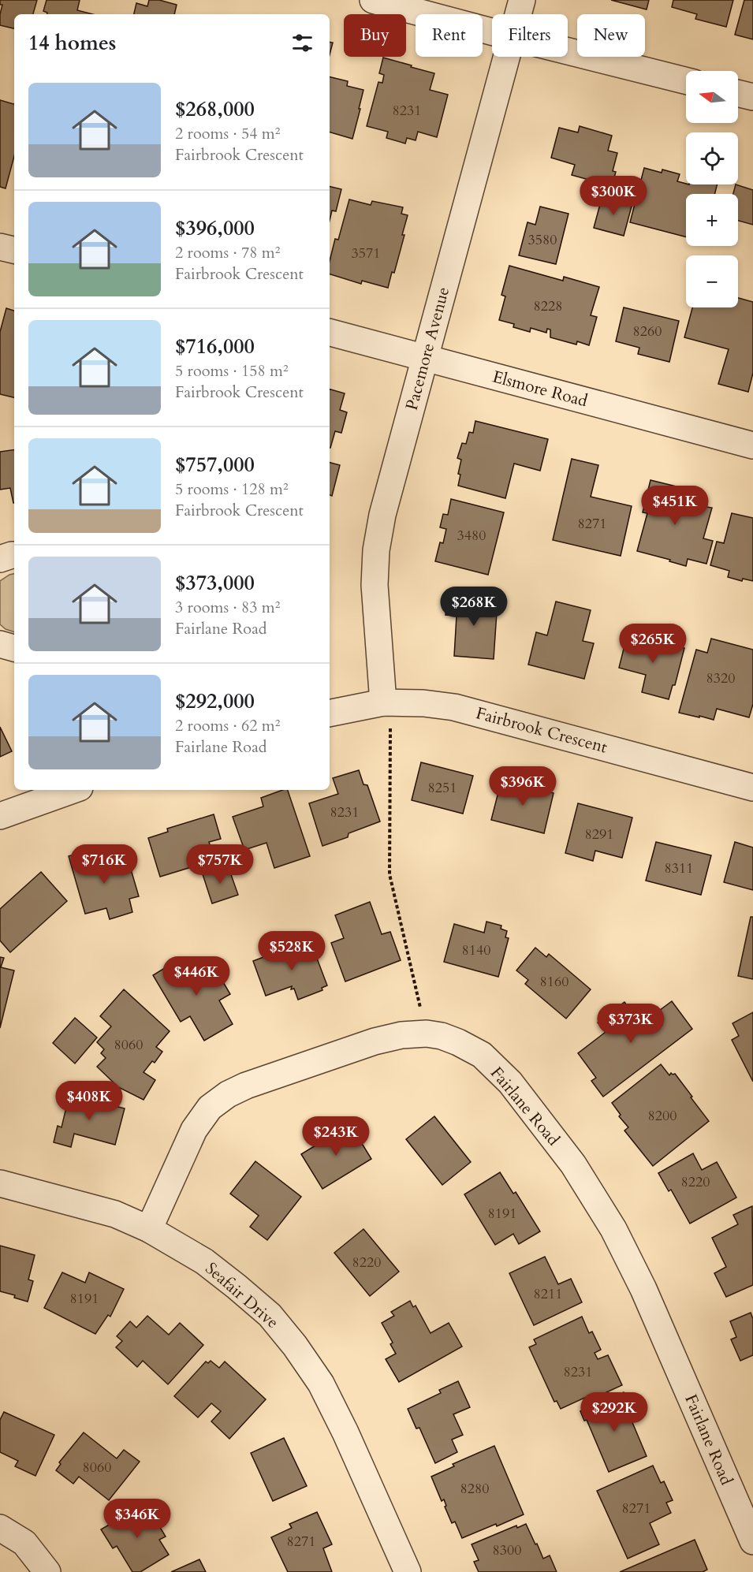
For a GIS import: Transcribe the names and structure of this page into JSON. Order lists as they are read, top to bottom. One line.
{"streets":{"street":["Pacemore Avenue","Elsmore Road","Fairbrook Crescent","Fairlane Road","Seafair Drive"]},"crossings":[["Pacemore Avenue","Elsmore Road"],["Pacemore Avenue","Fairbrook Crescent"],["Fairlane Road","Seafair Drive"]],"house_numbers":["8231","3580","3571","8228","8260","8271","3480","8320","8251","8231","8291","8311","8140","8160","8060","8200","8220","8191","8220","8211","8191","8231","8060","8280","8271","8271","8300"],"north":"left","page":{"chip":["Buy","Rent","Filters","New"],"heading":"14 homes","map_buttons":["+","−"],"list":[{"name":"$268,000","note":"2 rooms · 54 m² · Fairbrook Crescent"},{"name":"$396,000","note":"2 rooms · 78 m² · Fairbrook Crescent"},{"name":"$716,000","note":"5 rooms · 158 m² · Fairbrook Crescent"},{"name":"$757,000","note":"5 rooms · 128 m² · Fairbrook Crescent"},{"name":"$373,000","note":"3 rooms · 83 m² · Fairlane Road"},{"name":"$292,000","note":"2 rooms · 62 m² · Fairlane Road"}],"price":["$300K","$451K","$268K","$265K","$396K","$716K","$757K","$528K","$446K","$373K","$408K","$243K","$292K","$346K"]}}
